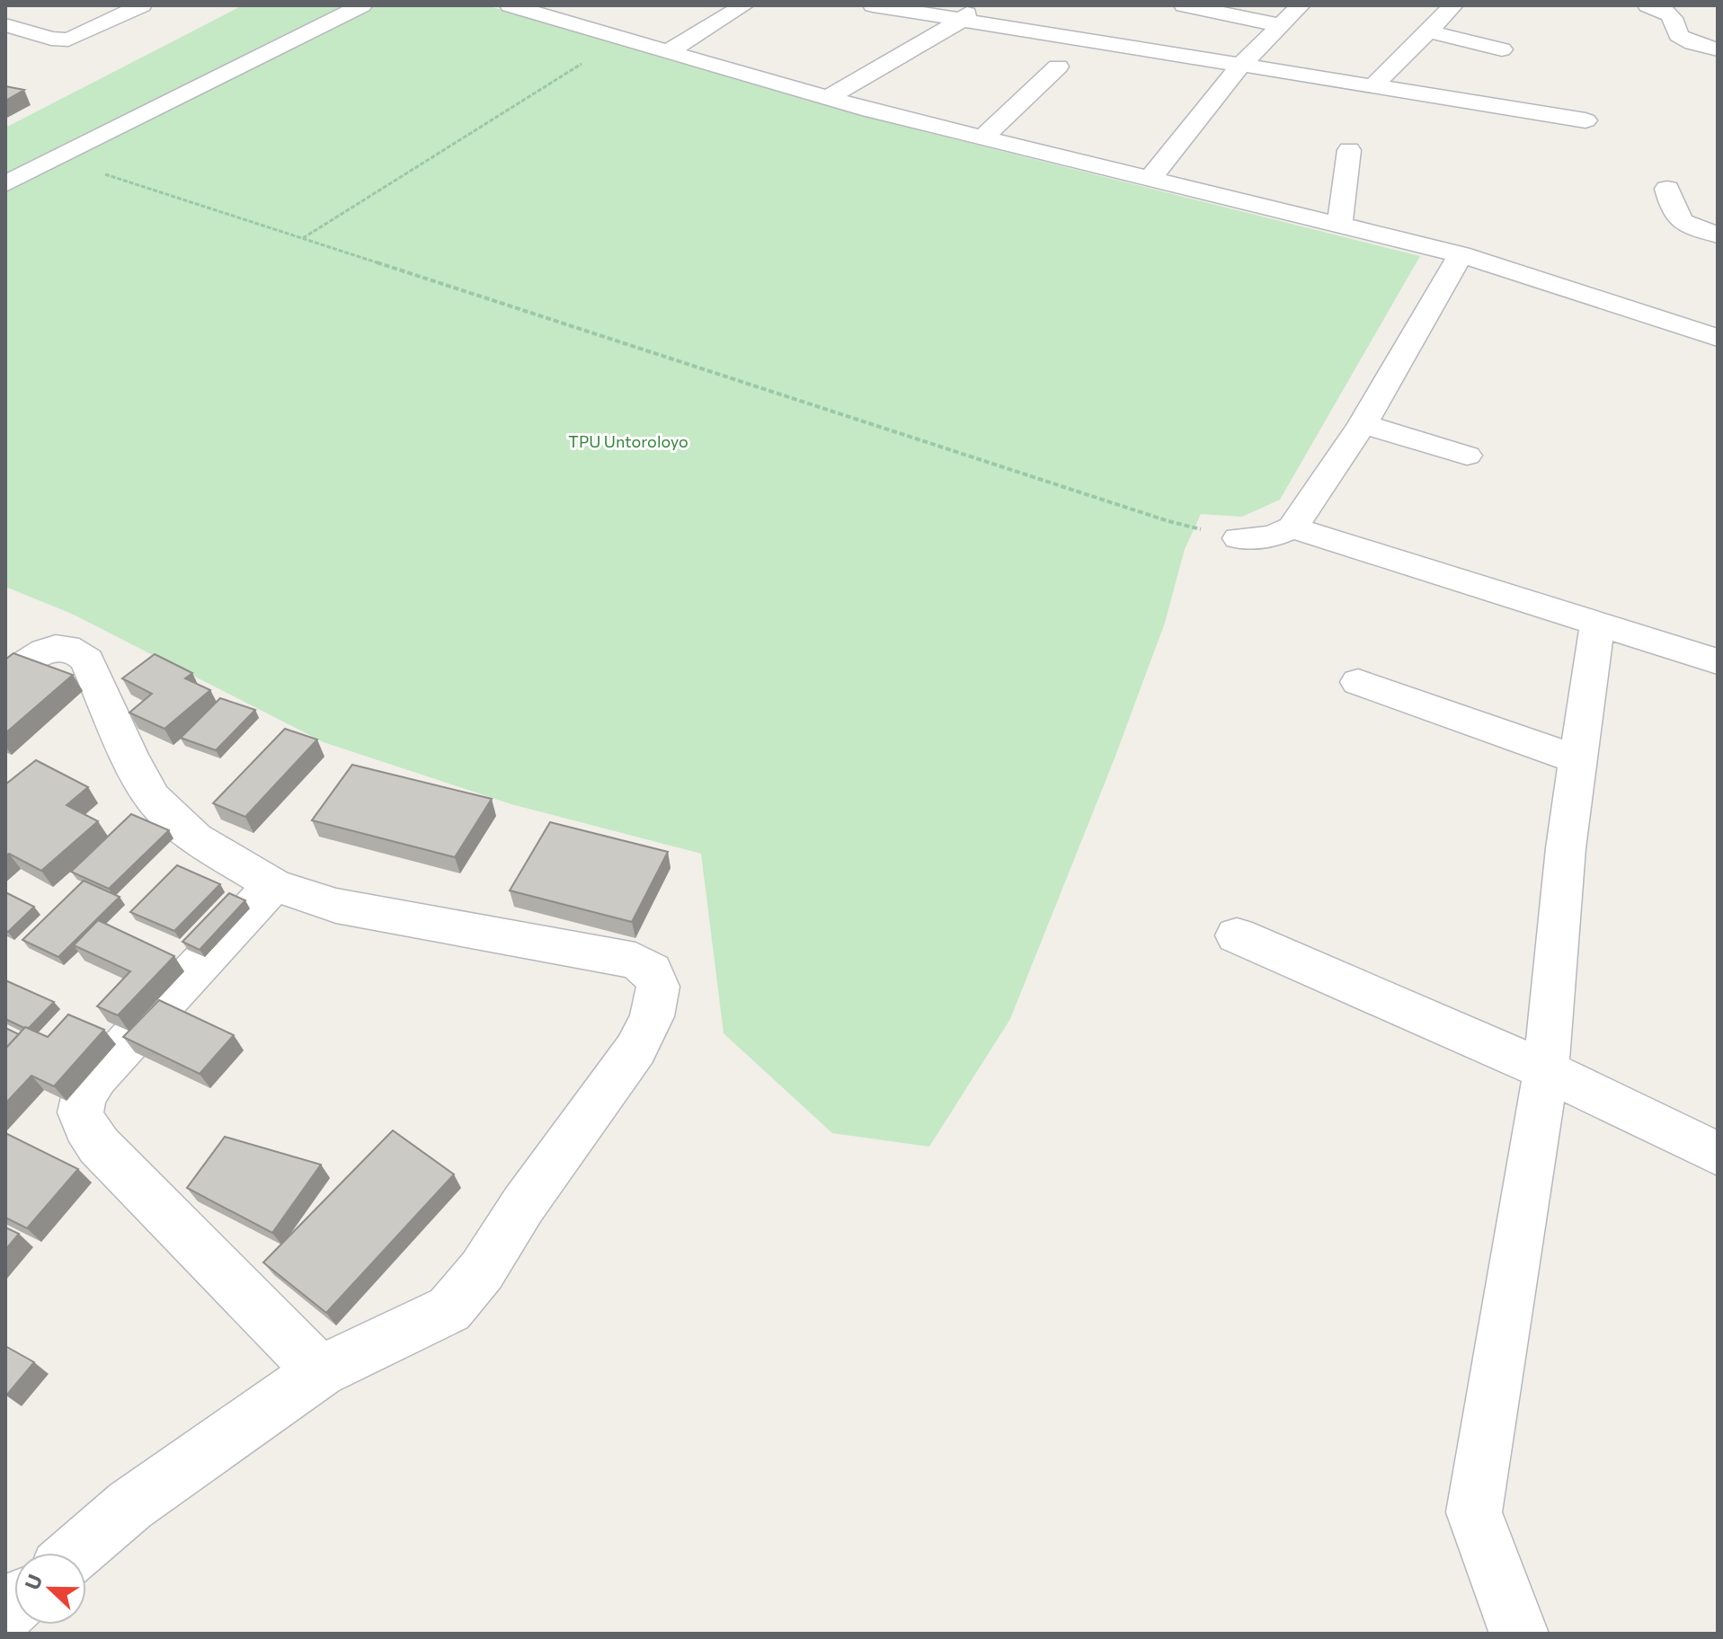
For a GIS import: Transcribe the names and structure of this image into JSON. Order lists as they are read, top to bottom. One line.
{"parks":["TPU Untoroloyo"],"north":"left"}
